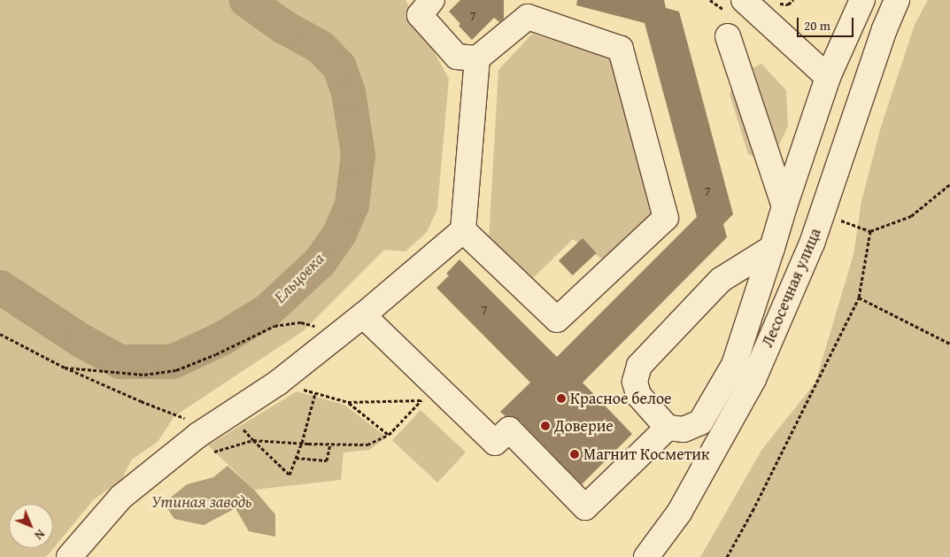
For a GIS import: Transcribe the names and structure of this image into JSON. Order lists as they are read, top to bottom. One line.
{"streets":{"street":["Лесосечная улица"]},"water":["Ельцовка","Утиная заводь"],"places":["Красное белое","Доверие","Магнит Косметик"],"house_numbers":["7","7","7"],"scale_bar":"20 m","north":"bottom right"}
